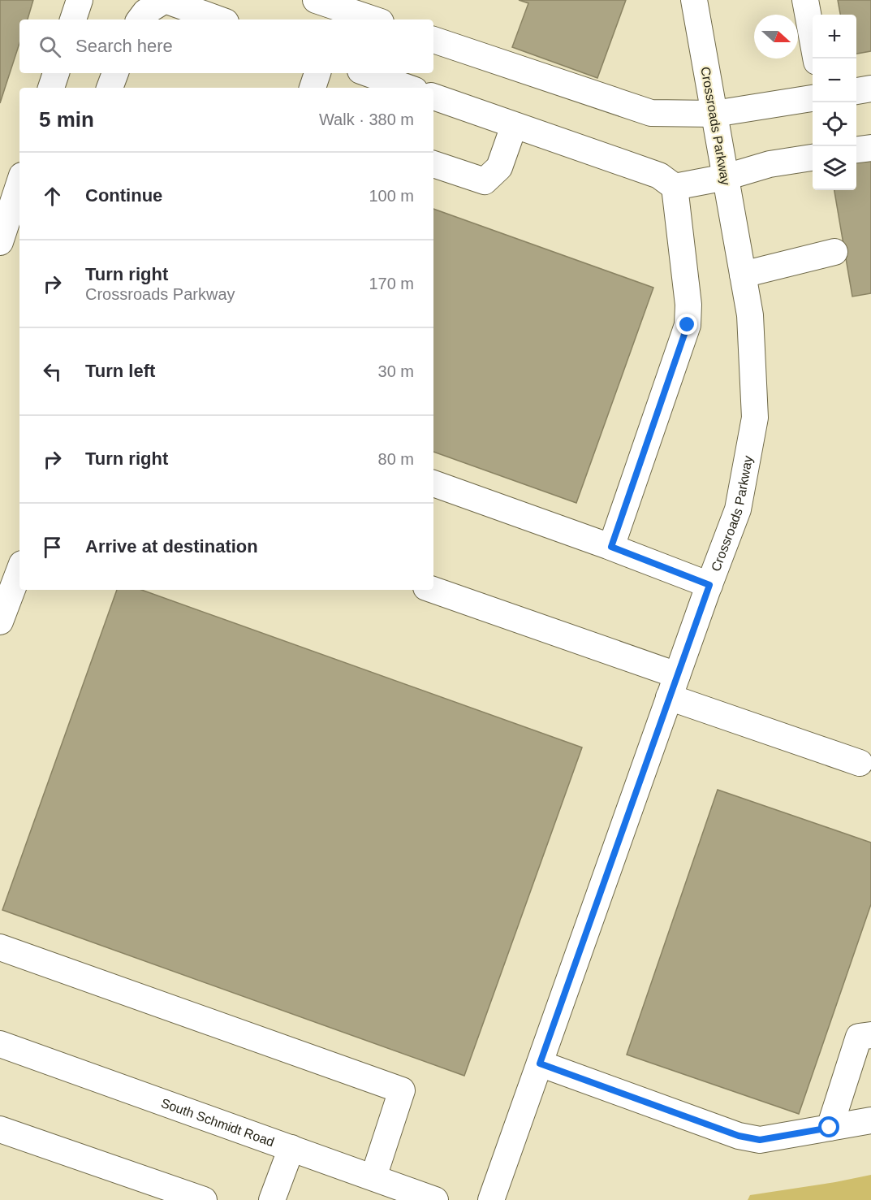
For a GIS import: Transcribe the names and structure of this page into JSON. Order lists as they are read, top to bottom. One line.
{"streets":{"street":["Crossroads Parkway","South Schmidt Road"]},"north":"right","page":{"map_buttons":["+","−"],"search":"Search here","heading":["5 min","Walk · 380 m"],"list":[["Continue","100 m"],["Turn right","Crossroads Parkway","170 m"],["Turn left","30 m"],["Turn right","80 m"],"Arrive at destination"]}}
